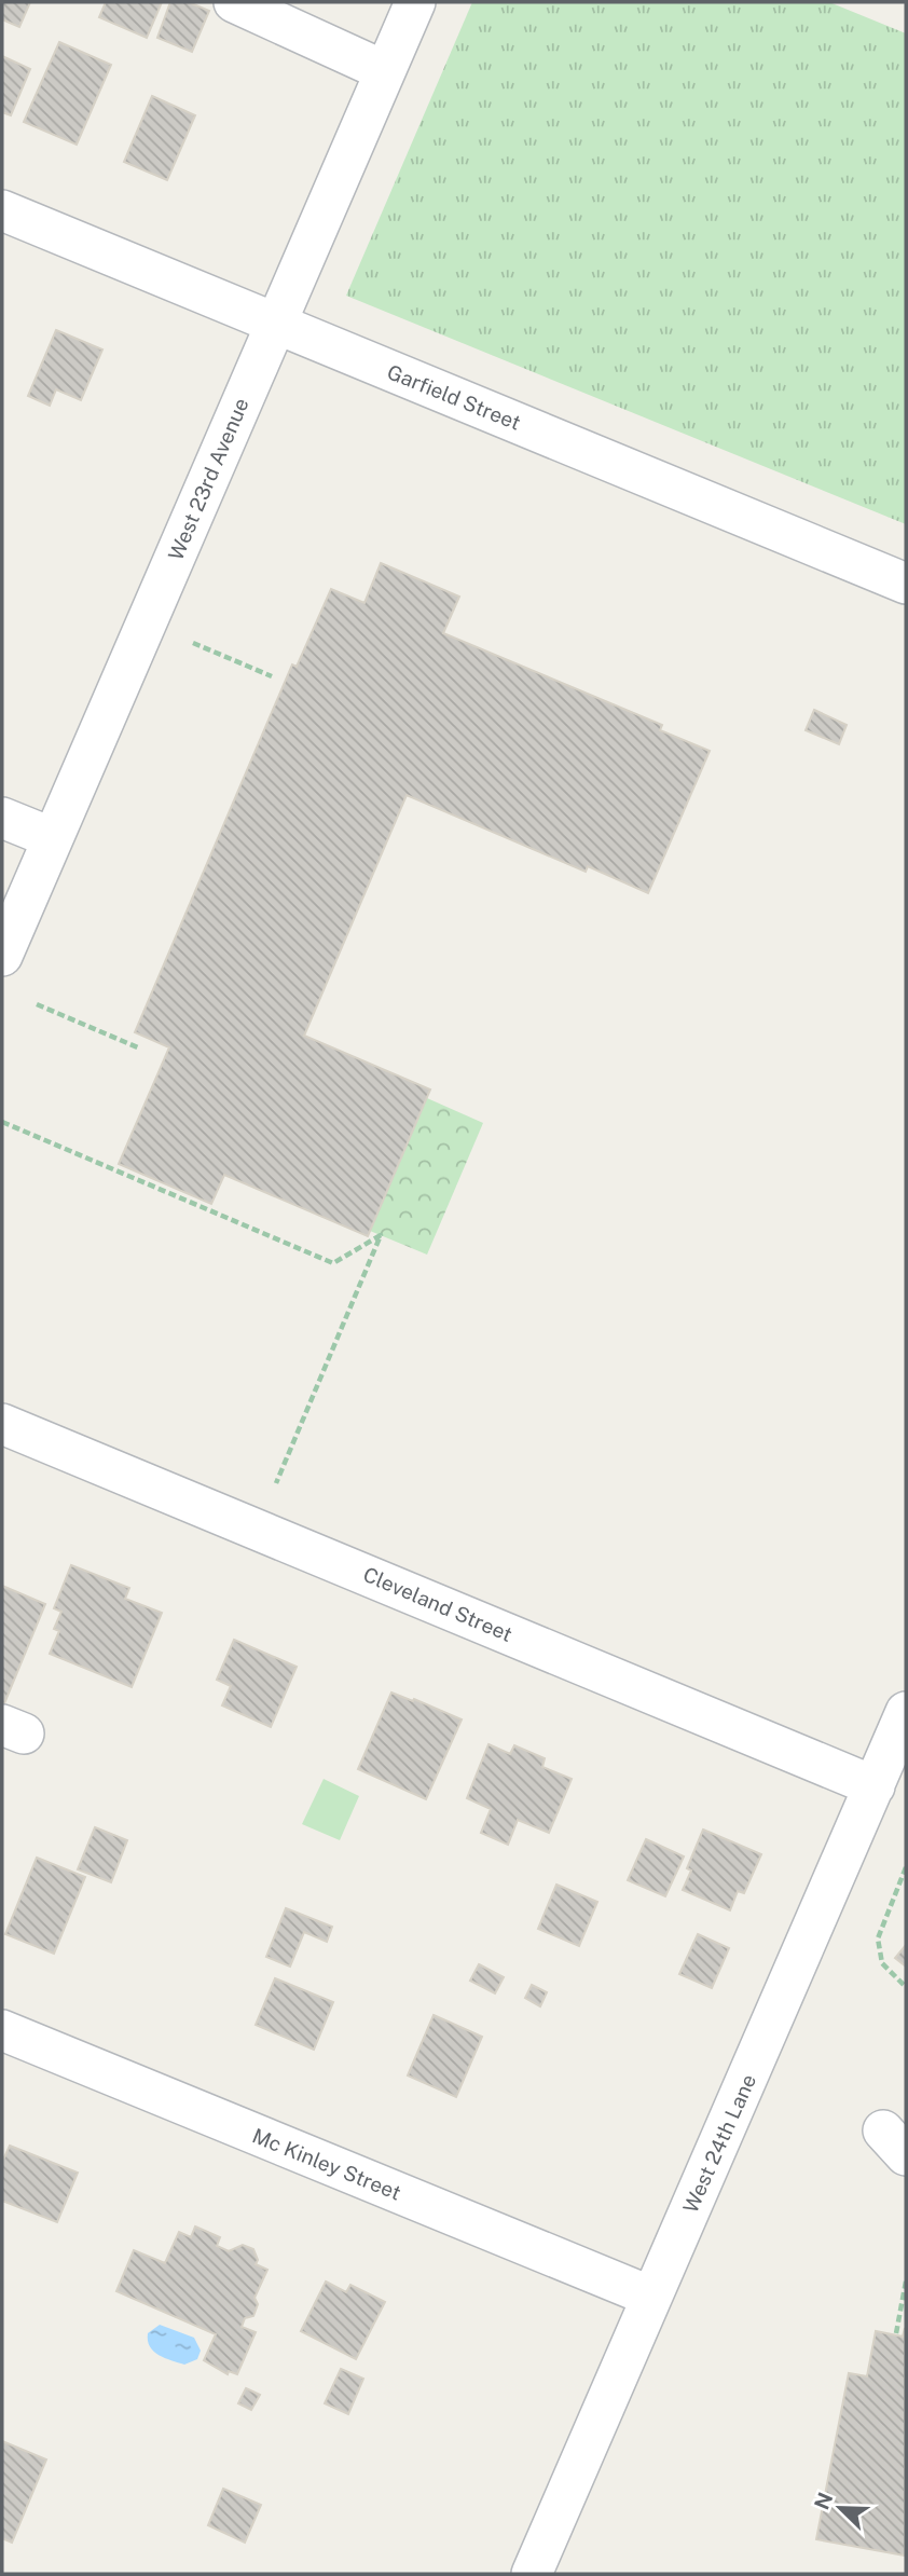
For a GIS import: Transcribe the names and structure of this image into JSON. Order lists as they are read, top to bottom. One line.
{"streets":{"street":["Garfield Street","West 23rd Avenue","Cleveland Street","West 24th Lane","Mc Kinley Street"]},"crossings":[["Garfield Street","West 23rd Avenue"],["Cleveland Street","West 24th Lane"],["West 24th Lane","Mc Kinley Street"]],"north":"top left"}
